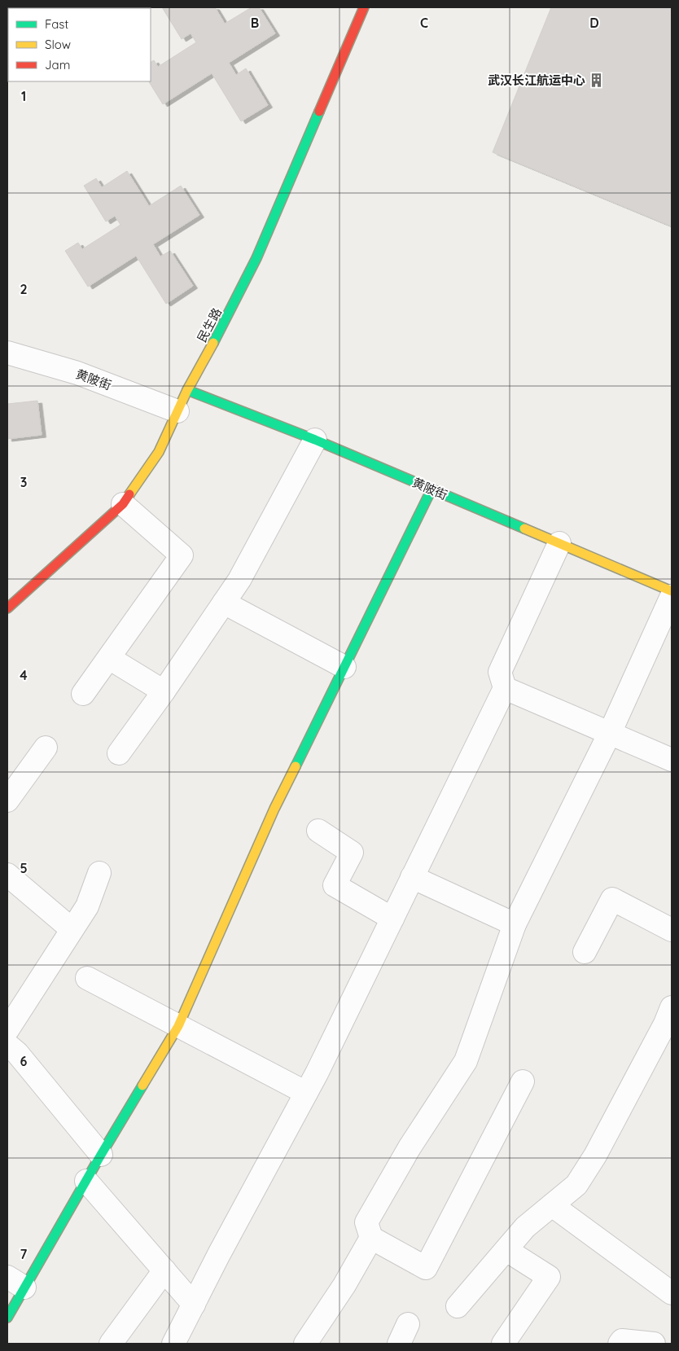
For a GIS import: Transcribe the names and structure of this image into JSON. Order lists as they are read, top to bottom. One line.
{"streets":{"street":["民生路","黄陂街"]},"crossings":[["民生路","黄陂街"]],"places":{"building":["武汉长江航运中心"]},"legend":["Fast","Slow","Jam"],"grid":{"columns":["B","C","D"],"rows":["1","2","3","4","5","6","7"]}}
